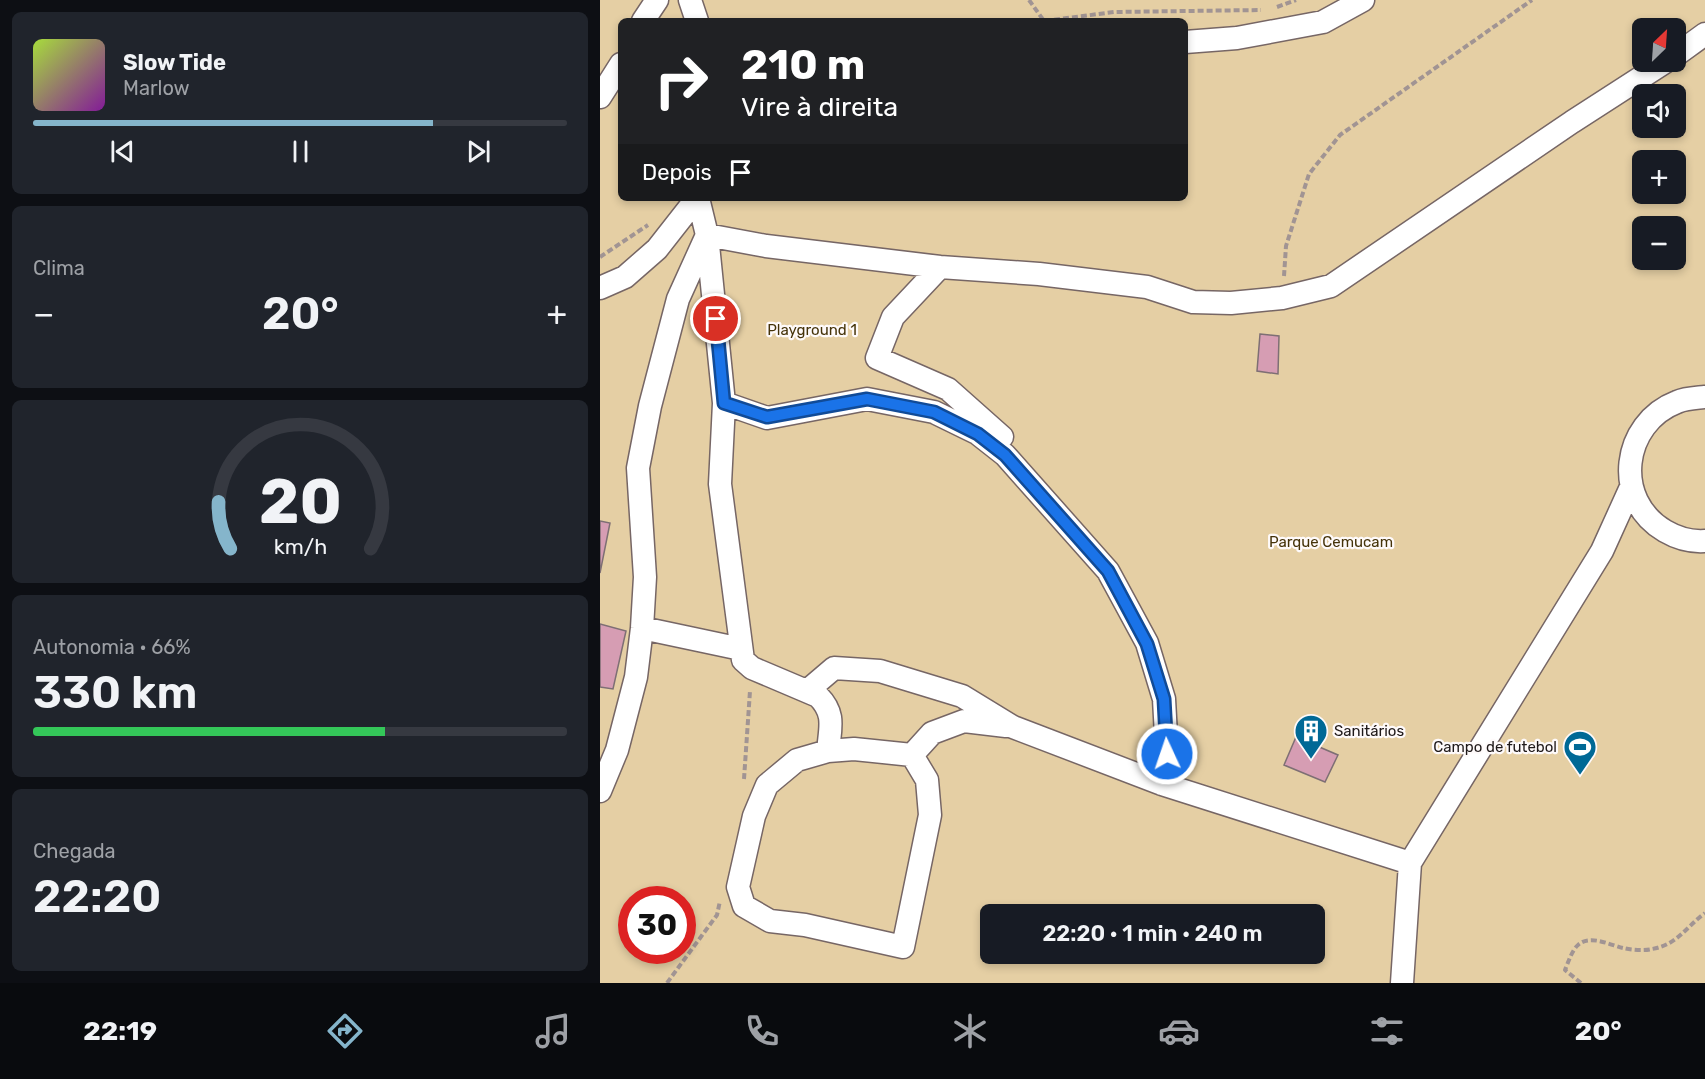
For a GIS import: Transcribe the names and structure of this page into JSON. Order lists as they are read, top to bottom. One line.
{"parks":["Playground 1","Parque Cemucam"],"places":{"building":["Sanitários"],"sports":["Campo de futebol"]},"north":"top right","page":{"map_buttons":["+","−"],"turn":["210 m","Vire à direita"],"song":["Slow Tide","Marlow"],"then":"Depois","tile":["Clima",["Autonomia · 66%","330 km"],["Chegada","22:20"]],"heat":["−","20°","+"],"limit":"30","trip":"22:20 · 1 min · 240 m","tabs":["22:19","20°"],"gauge":["20","km/h"]}}
